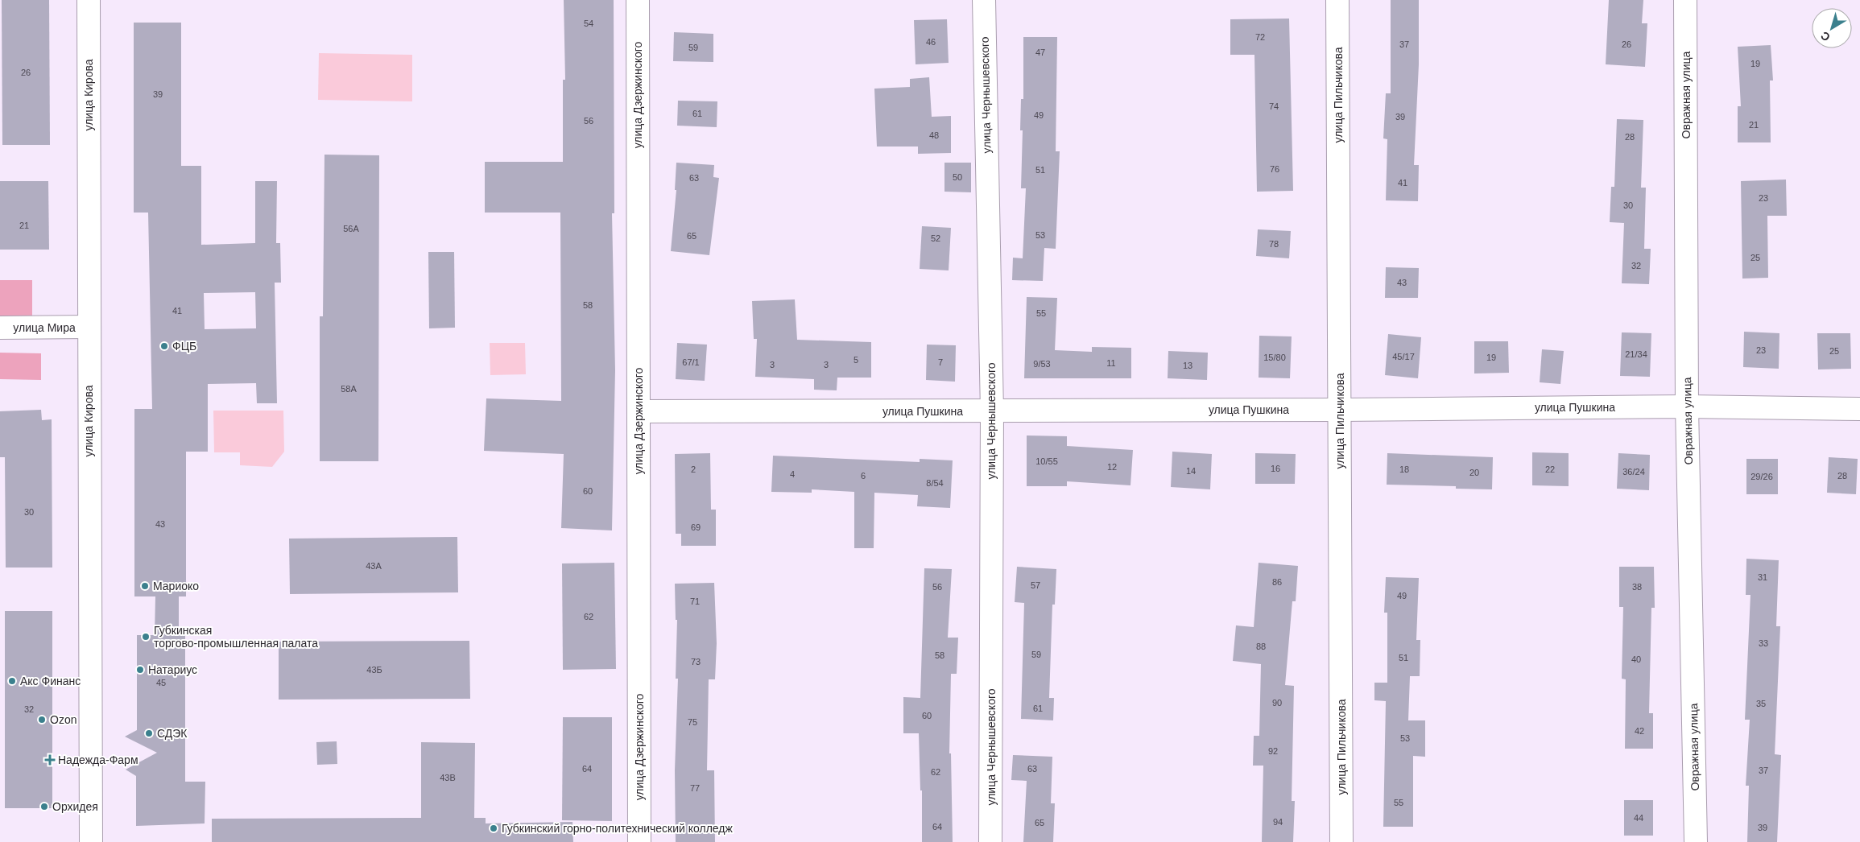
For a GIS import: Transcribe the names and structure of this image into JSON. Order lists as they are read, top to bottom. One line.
{"streets":{"street":["улица Кирова","улица Дзержинского","улица Чернышевского","улица Пильчикова","Овражная улица","улица Мира","улица Пушкина"]},"crossings":[["улица Кирова","улица Мира"],["улица Дзержинского","улица Пушкина"],["улица Чернышевского","улица Пушкина"],["улица Пильчикова","улица Пушкина"],["Овражная улица","улица Пушкина"]],"places":{"other":["ФЦБ","Мариоко","Губкинская торгово-промышленная палата","Натариус","Акс Финанс","Ozon","СДЭК","Орхидея","Губкинский горно-политехнический колледж"],"health":["Надежда-Фарм"]},"house_numbers":["54","72","46","37","26","59","47","19","26","39","74","61","49","39","56","21","48","28","76","51","50","63","41","23","30","21","56А","53","65","52","78","25","32","43","58","41","55","23","25","21/34","45/17","15/80","19","5","67/1","7","11","9/53","3","3","13","58А","10/55","12","16","2","18","22","14","36/24","20","4","6","28","29/26","8/54","60","30","43","69","43А","31","86","57","56","38","49","71","62","33","88","59","58","51","40","73","43Б","45","90","35","61","32","60","75","42","53","92","64","63","37","62","43В","77","55","44","94","65","64","39"],"north":"bottom left"}
